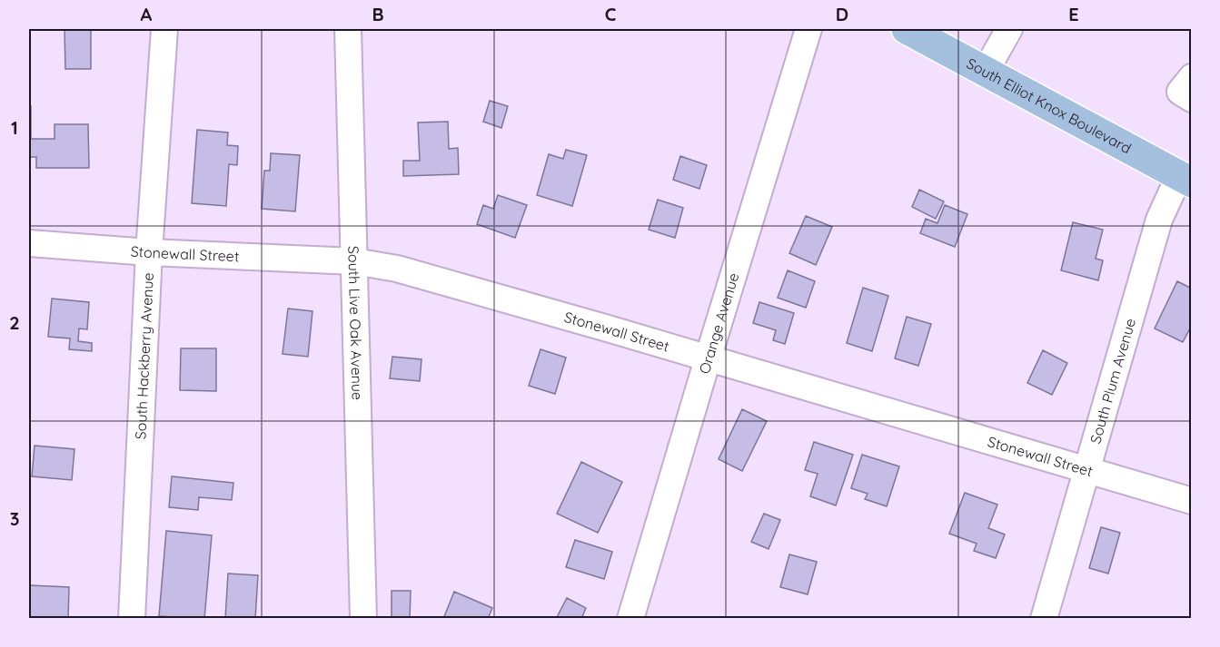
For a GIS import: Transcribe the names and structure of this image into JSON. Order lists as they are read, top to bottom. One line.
{"streets":{"main road":["South Elliot Knox Boulevard"],"street":["Stonewall Street","Orange Avenue","South Live Oak Avenue","South Hackberry Avenue","South Plum Avenue"]},"crossings":[["South Elliot Knox Boulevard","South Plum Avenue"],["Stonewall Street","Orange Avenue"],["Stonewall Street","South Live Oak Avenue"],["Stonewall Street","South Hackberry Avenue"],["Stonewall Street","South Plum Avenue"]],"grid":{"columns":["A","B","C","D","E"],"rows":["1","2","3"]}}
